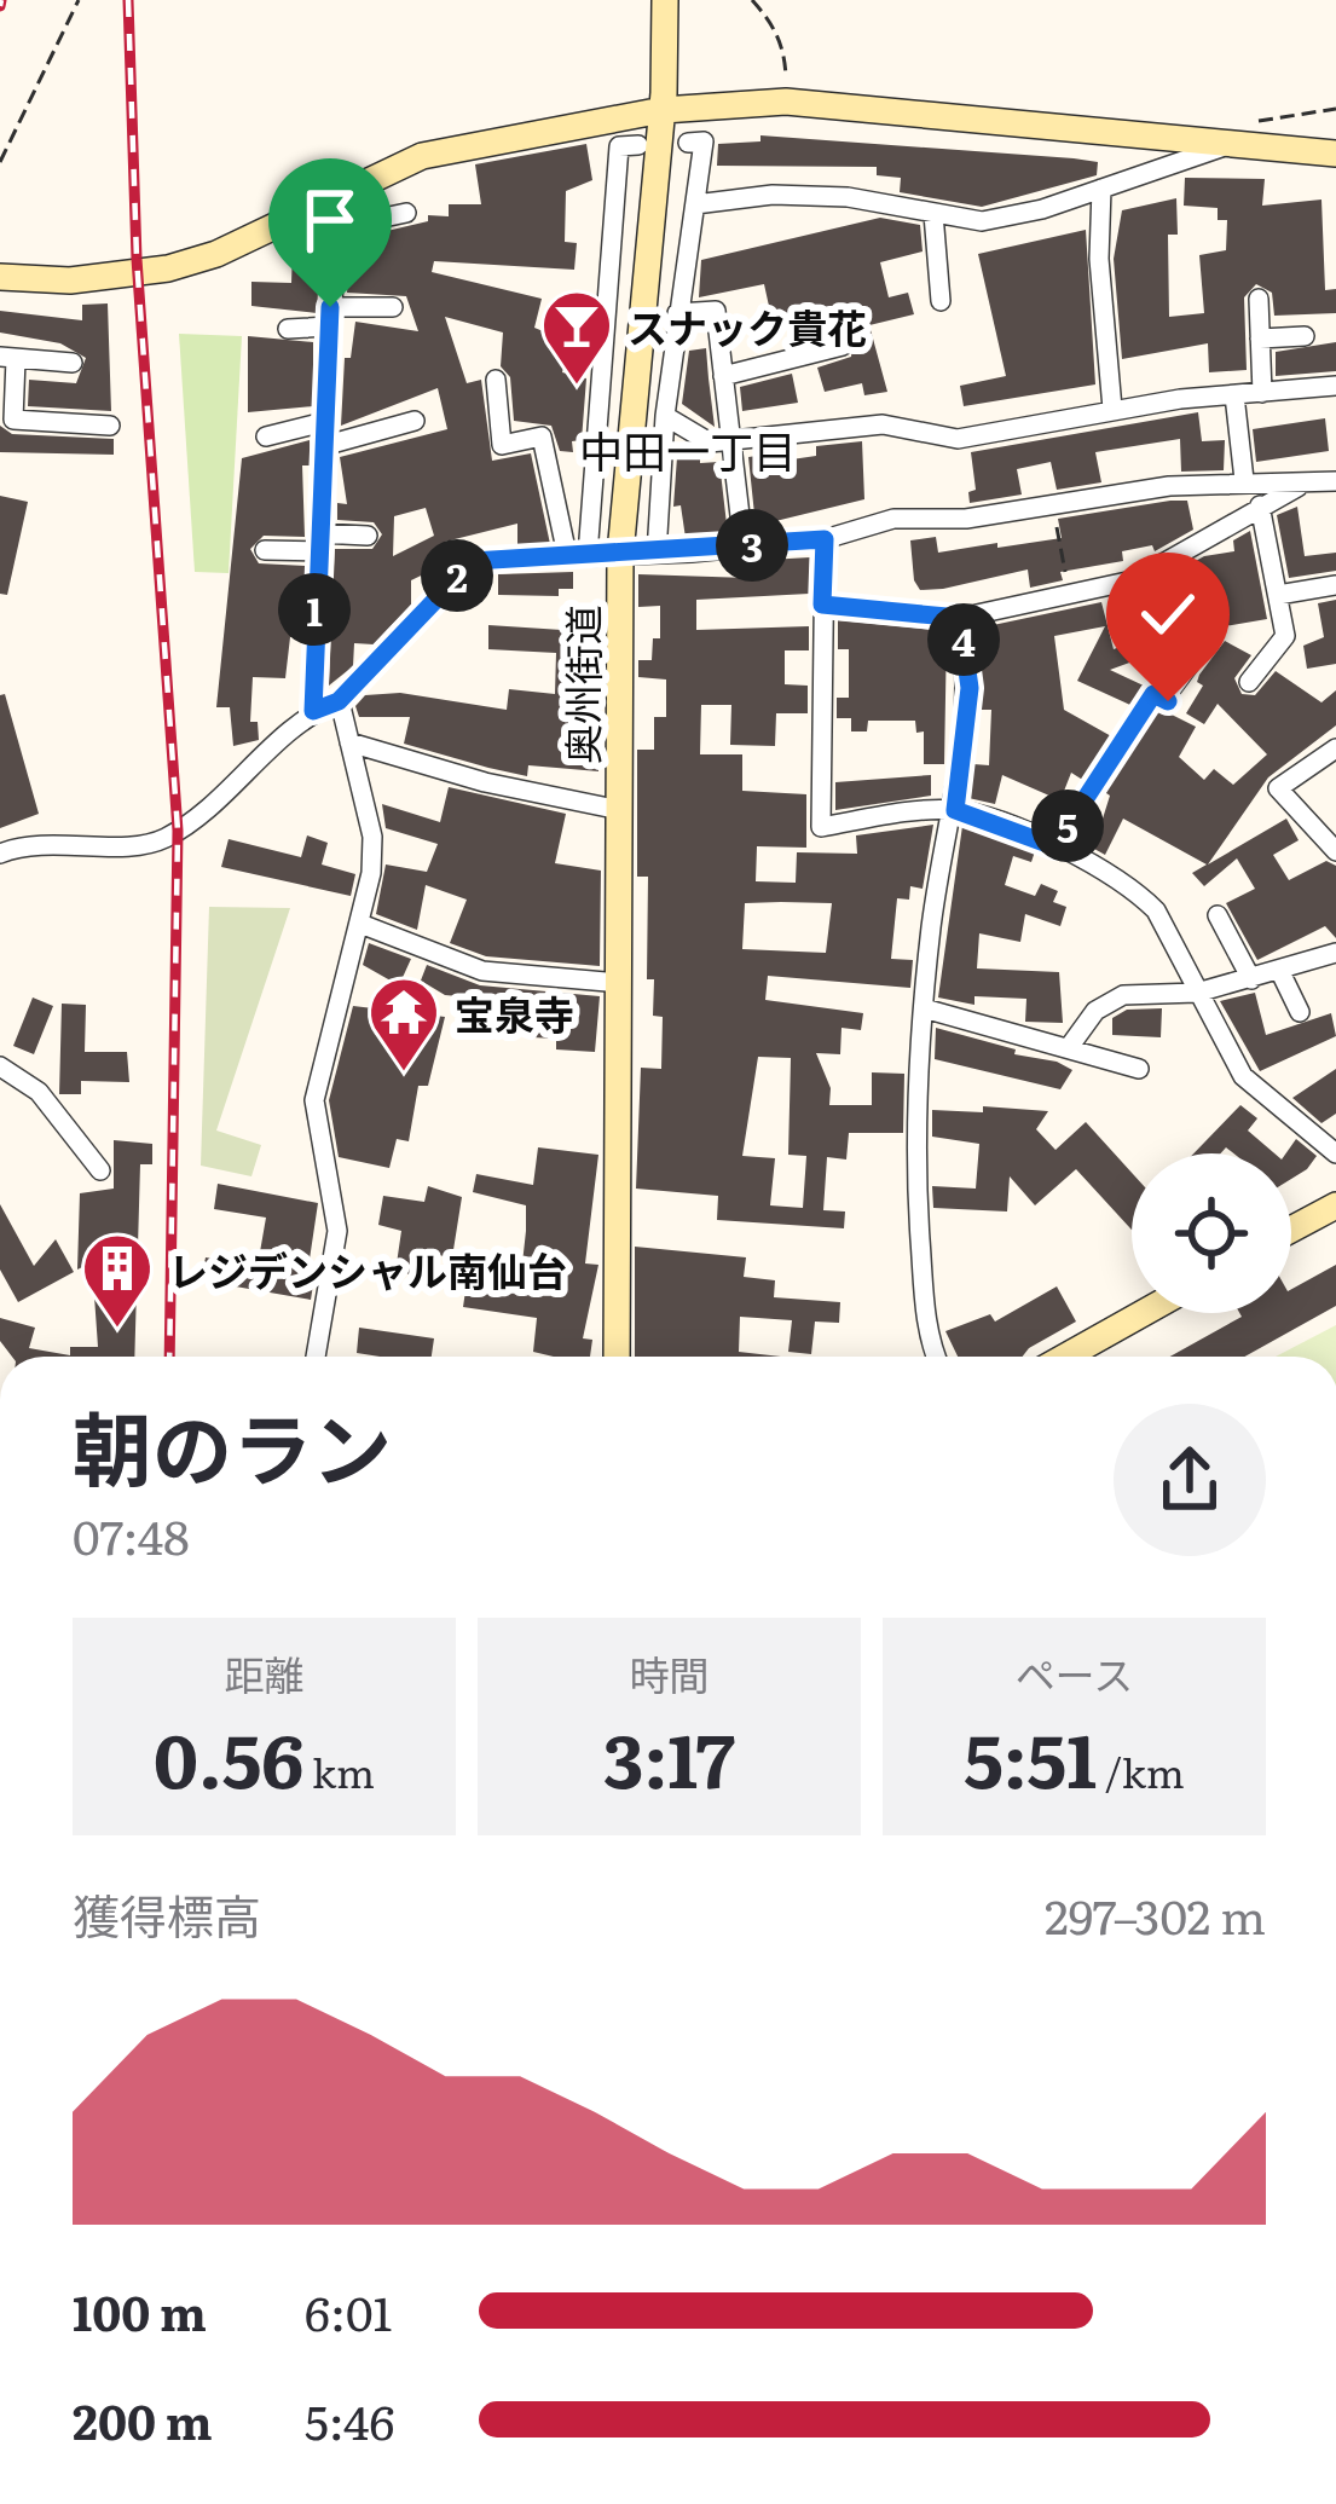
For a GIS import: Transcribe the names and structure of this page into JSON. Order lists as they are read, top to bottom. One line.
{"streets":{"street":["奥州街道"]},"districts":["中田一丁目"],"places":{"bar":["スナック貴花"],"temple":["宝泉寺"],"building":["レジデンシャル南仙台"]},"page":{"pins":["3","2","1","4","5"],"heading":["朝のラン","07:48"],"stats":[["距離","0.56 km"],["時間","3:17"],["ペース","5:51 /km"]],"chart":["獲得標高","297–302 m"],"list":[{"name":"100 m","note":"6:01"},{"name":"200 m","note":"5:46"}]}}
